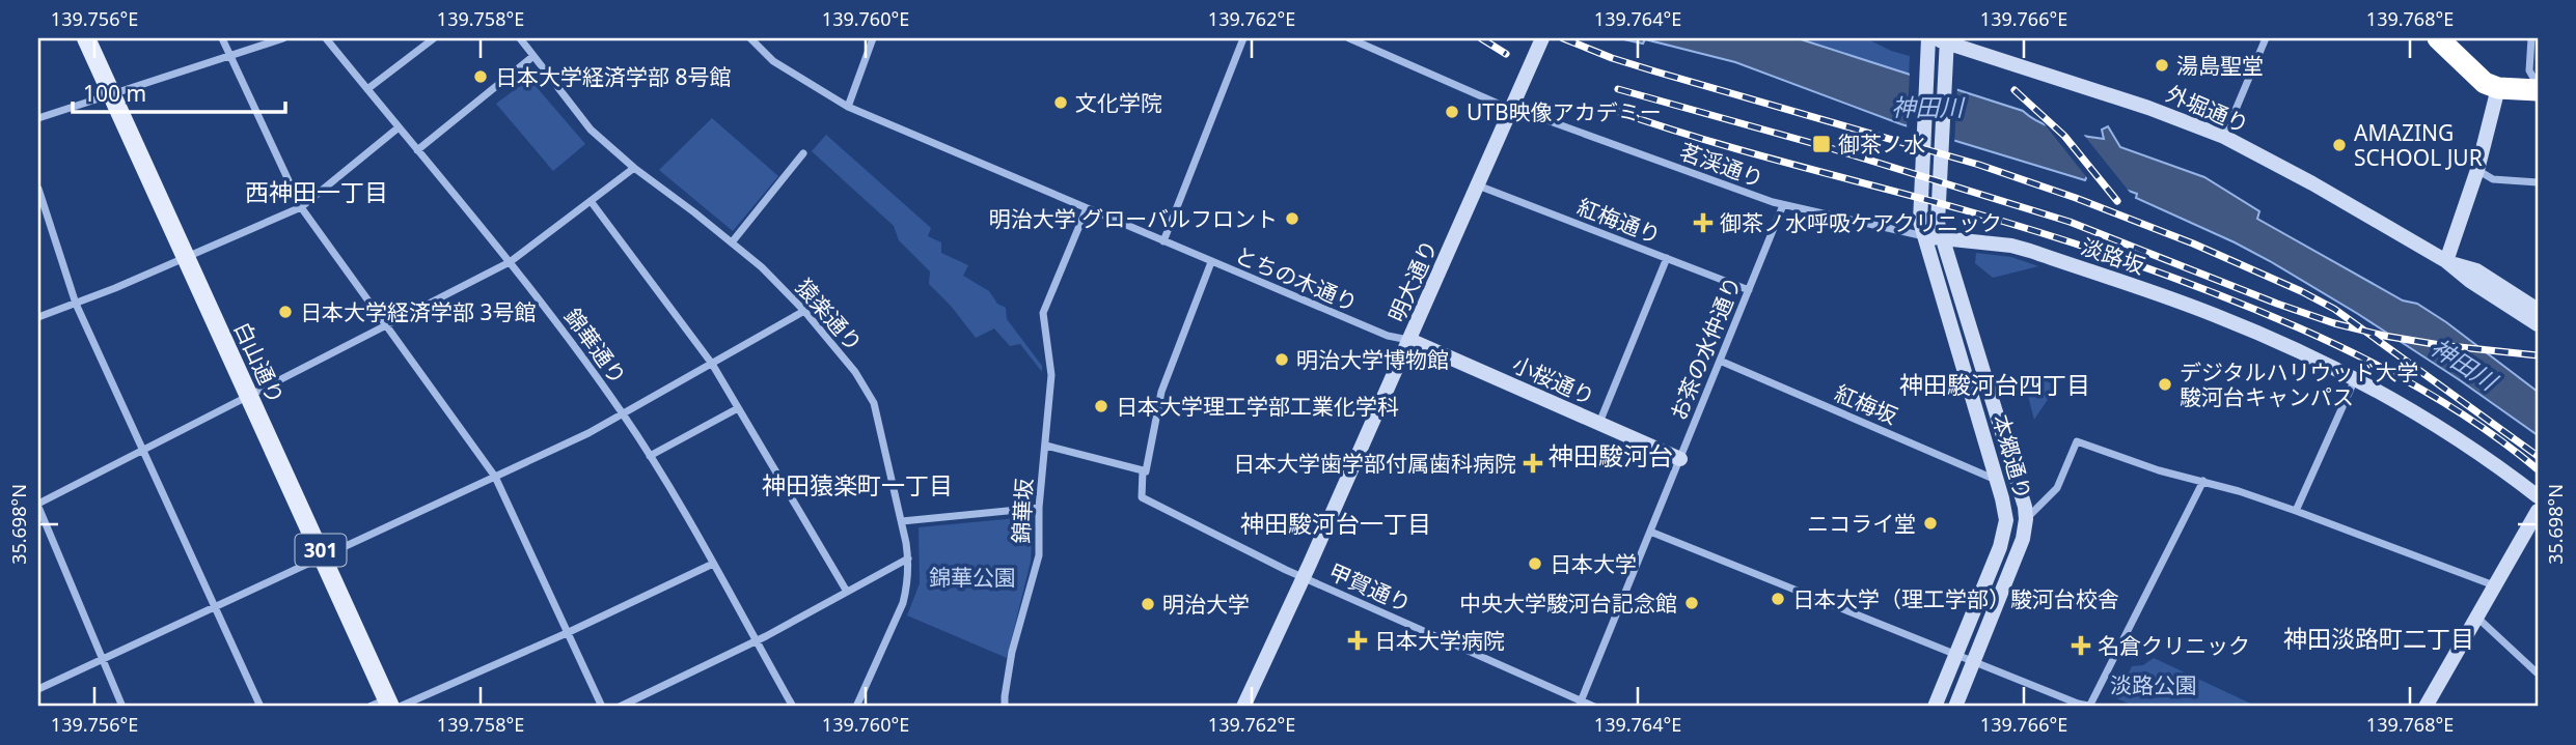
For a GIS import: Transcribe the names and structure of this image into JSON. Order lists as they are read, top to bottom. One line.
{"streets":{"main road":["外堀通り","淡路坂","明大通り","白山通り","小桜通り","本郷通り","301"],"street":["茗渓通り","紅梅通り","とちの木通り","猿楽通り","錦華通り","お茶の水仲通り","紅梅坂","錦華坂","甲賀通り"]},"crossings":[["外堀通り","本郷通り"],["茗渓通り","淡路坂"],["茗渓通り","明大通り"],["茗渓通り","お茶の水仲通り"],["茗渓通り","本郷通り"],["紅梅通り","明大通り"],["紅梅通り","お茶の水仲通り"],["淡路坂","本郷通り"],["とちの木通り","明大通り"],["とちの木通り","小桜通り"],["とちの木通り","錦華坂"],["明大通り","小桜通り"],["明大通り","甲賀通り"],["お茶の水仲通り","小桜通り"],["お茶の水仲通り","紅梅坂"],["お茶の水仲通り","甲賀通り"],["紅梅坂","本郷通り"]],"districts":["西神田一丁目","神田駿河台四丁目","神田駿河台","神田猿楽町一丁目","神田駿河台一丁目","神田淡路町二丁目"],"water":["神田川"],"parks":["錦華公園","淡路公園"],"places":{"other":["湯島聖堂","日本大学経済学部 8号館","文化学院","UTB映像アカデミー","AMAZING SCHOOL JUR","明治大学 グローバルフロント","日本大学経済学部 3号館","明治大学博物館","デジタルハリウッド大学 駿河台キャンパス","日本大学理工学部工業化学科","ニコライ堂","日本大学","日本大学（理工学部）駿河台校舎","中央大学駿河台記念館","明治大学"],"transit":["御茶ノ水"],"health":["御茶ノ水呼吸ケアクリニック","日本大学歯学部付属歯科病院","日本大学病院","名倉クリニック"]},"scale_bar":"100 m","coordinates":["139.756°E","139.758°E","139.760°E","139.762°E","139.764°E","139.766°E","139.768°E","35.698°N"]}
